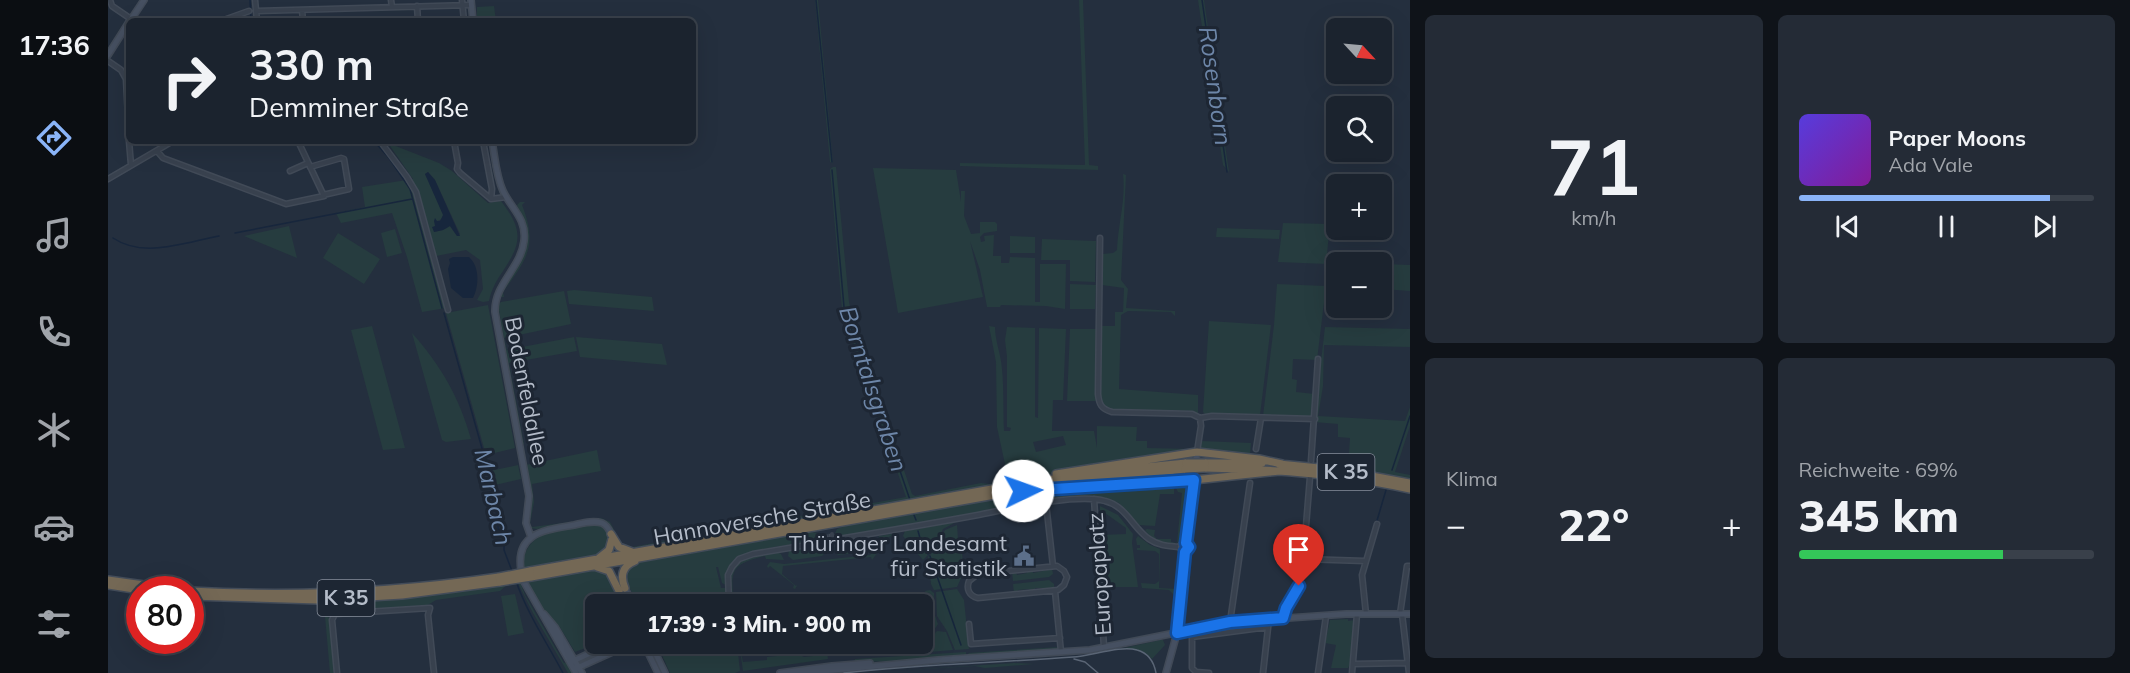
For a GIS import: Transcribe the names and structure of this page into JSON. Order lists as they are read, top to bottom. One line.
{"streets":{"highway":["K 35","Hannoversche Straße"],"main road":["Bodenfeldallee"],"street":["Europaplatz"]},"water":["Rosenborn","Borntalsgraben","Marbach"],"places":{"public building":["Thüringer Landesamt für Statistik"]},"north":"bottom right","page":{"tabs":"17:36","tile":[["71","km/h"],"Klima",["Reichweite · 69%","345 km"]],"map_buttons":["+","−"],"turn":["330 m","Demminer Straße"],"song":["Paper Moons","Ada Vale"],"heat":["−","22°","+"],"limit":"80","trip":"17:39 · 3 Min. · 900 m"}}
